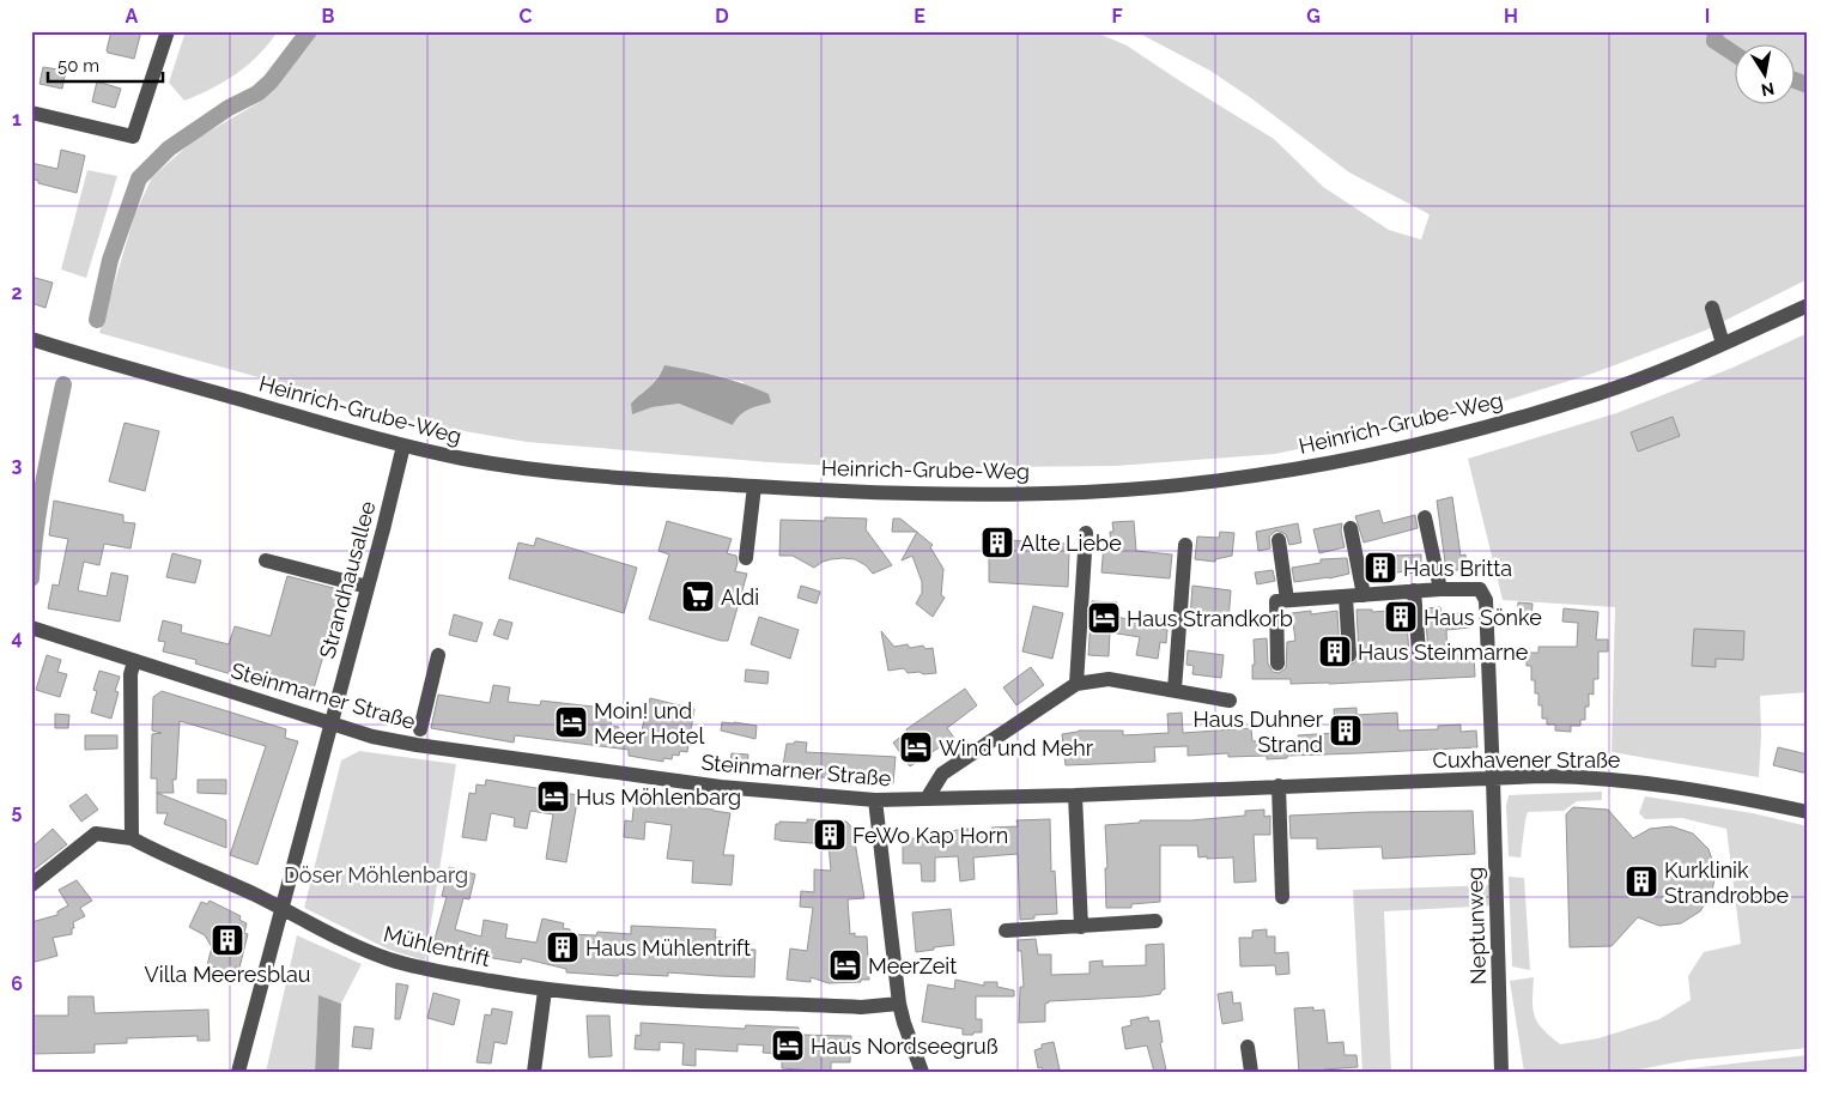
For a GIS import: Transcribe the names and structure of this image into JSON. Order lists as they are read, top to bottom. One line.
{"streets":{"street":["Heinrich-Grube-Weg","Strandhausallee","Steinmarner Straße","Cuxhavener Straße","Neptunweg","Mühlentrift"]},"crossings":[["Heinrich-Grube-Weg","Strandhausallee"],["Strandhausallee","Steinmarner Straße"],["Strandhausallee","Mühlentrift"],["Steinmarner Straße","Cuxhavener Straße"],["Cuxhavener Straße","Neptunweg"]],"parks":["Döser Möhlenbarg"],"places":{"building":["Alte Liebe","Haus Britta","Haus Sönke","Haus Steinmarne","Haus Duhner Strand","FeWo Kap Horn","Kurklinik Strandrobbe","Villa Meeresblau","Haus Mühlentrift"],"supermarket":["Aldi"],"hotel":["Haus Strandkorb","Moin! und Meer Hotel","Wind und Mehr","Hus Möhlenbarg","MeerZeit","Haus Nordseegruß"]},"scale_bar":"50 m","north":"bottom","grid":{"columns":["A","B","C","D","E","F","G","H","I"],"rows":["1","2","3","4","5","6"]}}
